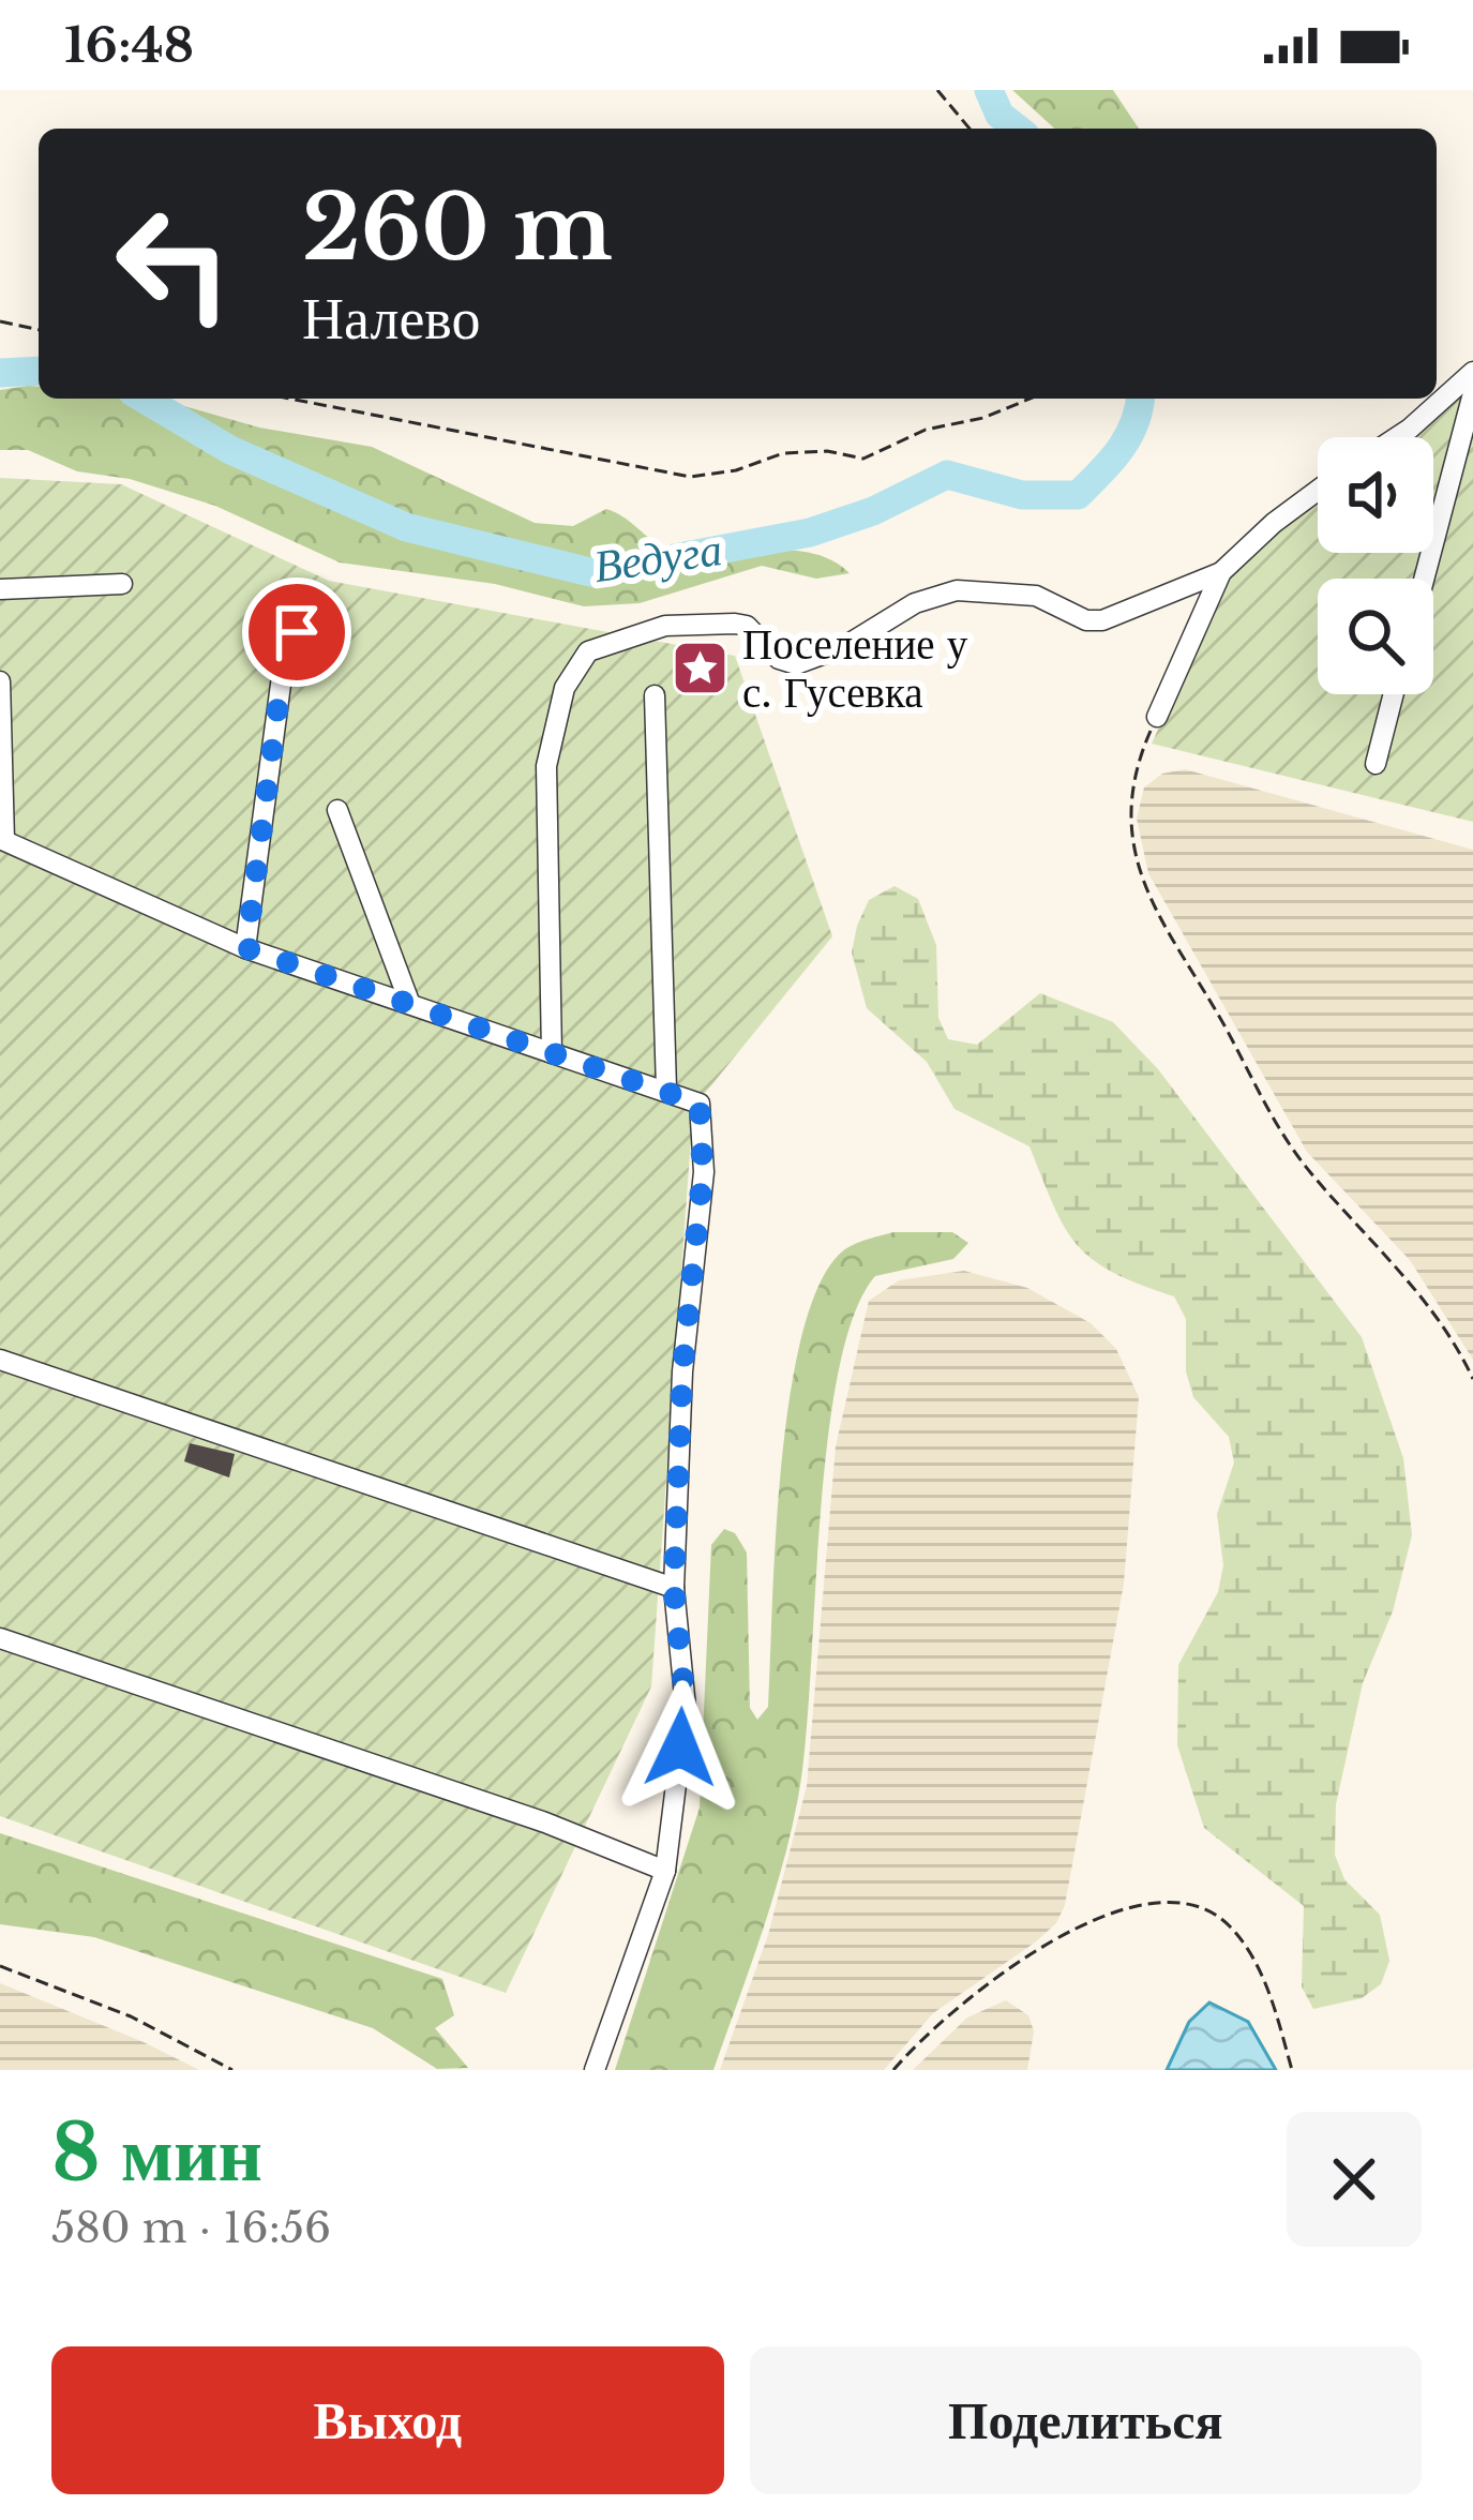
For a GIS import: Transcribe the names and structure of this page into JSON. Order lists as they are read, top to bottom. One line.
{"water":["Ведуга"],"places":{"place":["Поселение у с. Гусевка"]},"page":{"status":"16:48","turn":["260 m","Налево"],"heading":["8 мин","580 m · 16:56"],"buttons":["Выход","Поделиться"]}}
